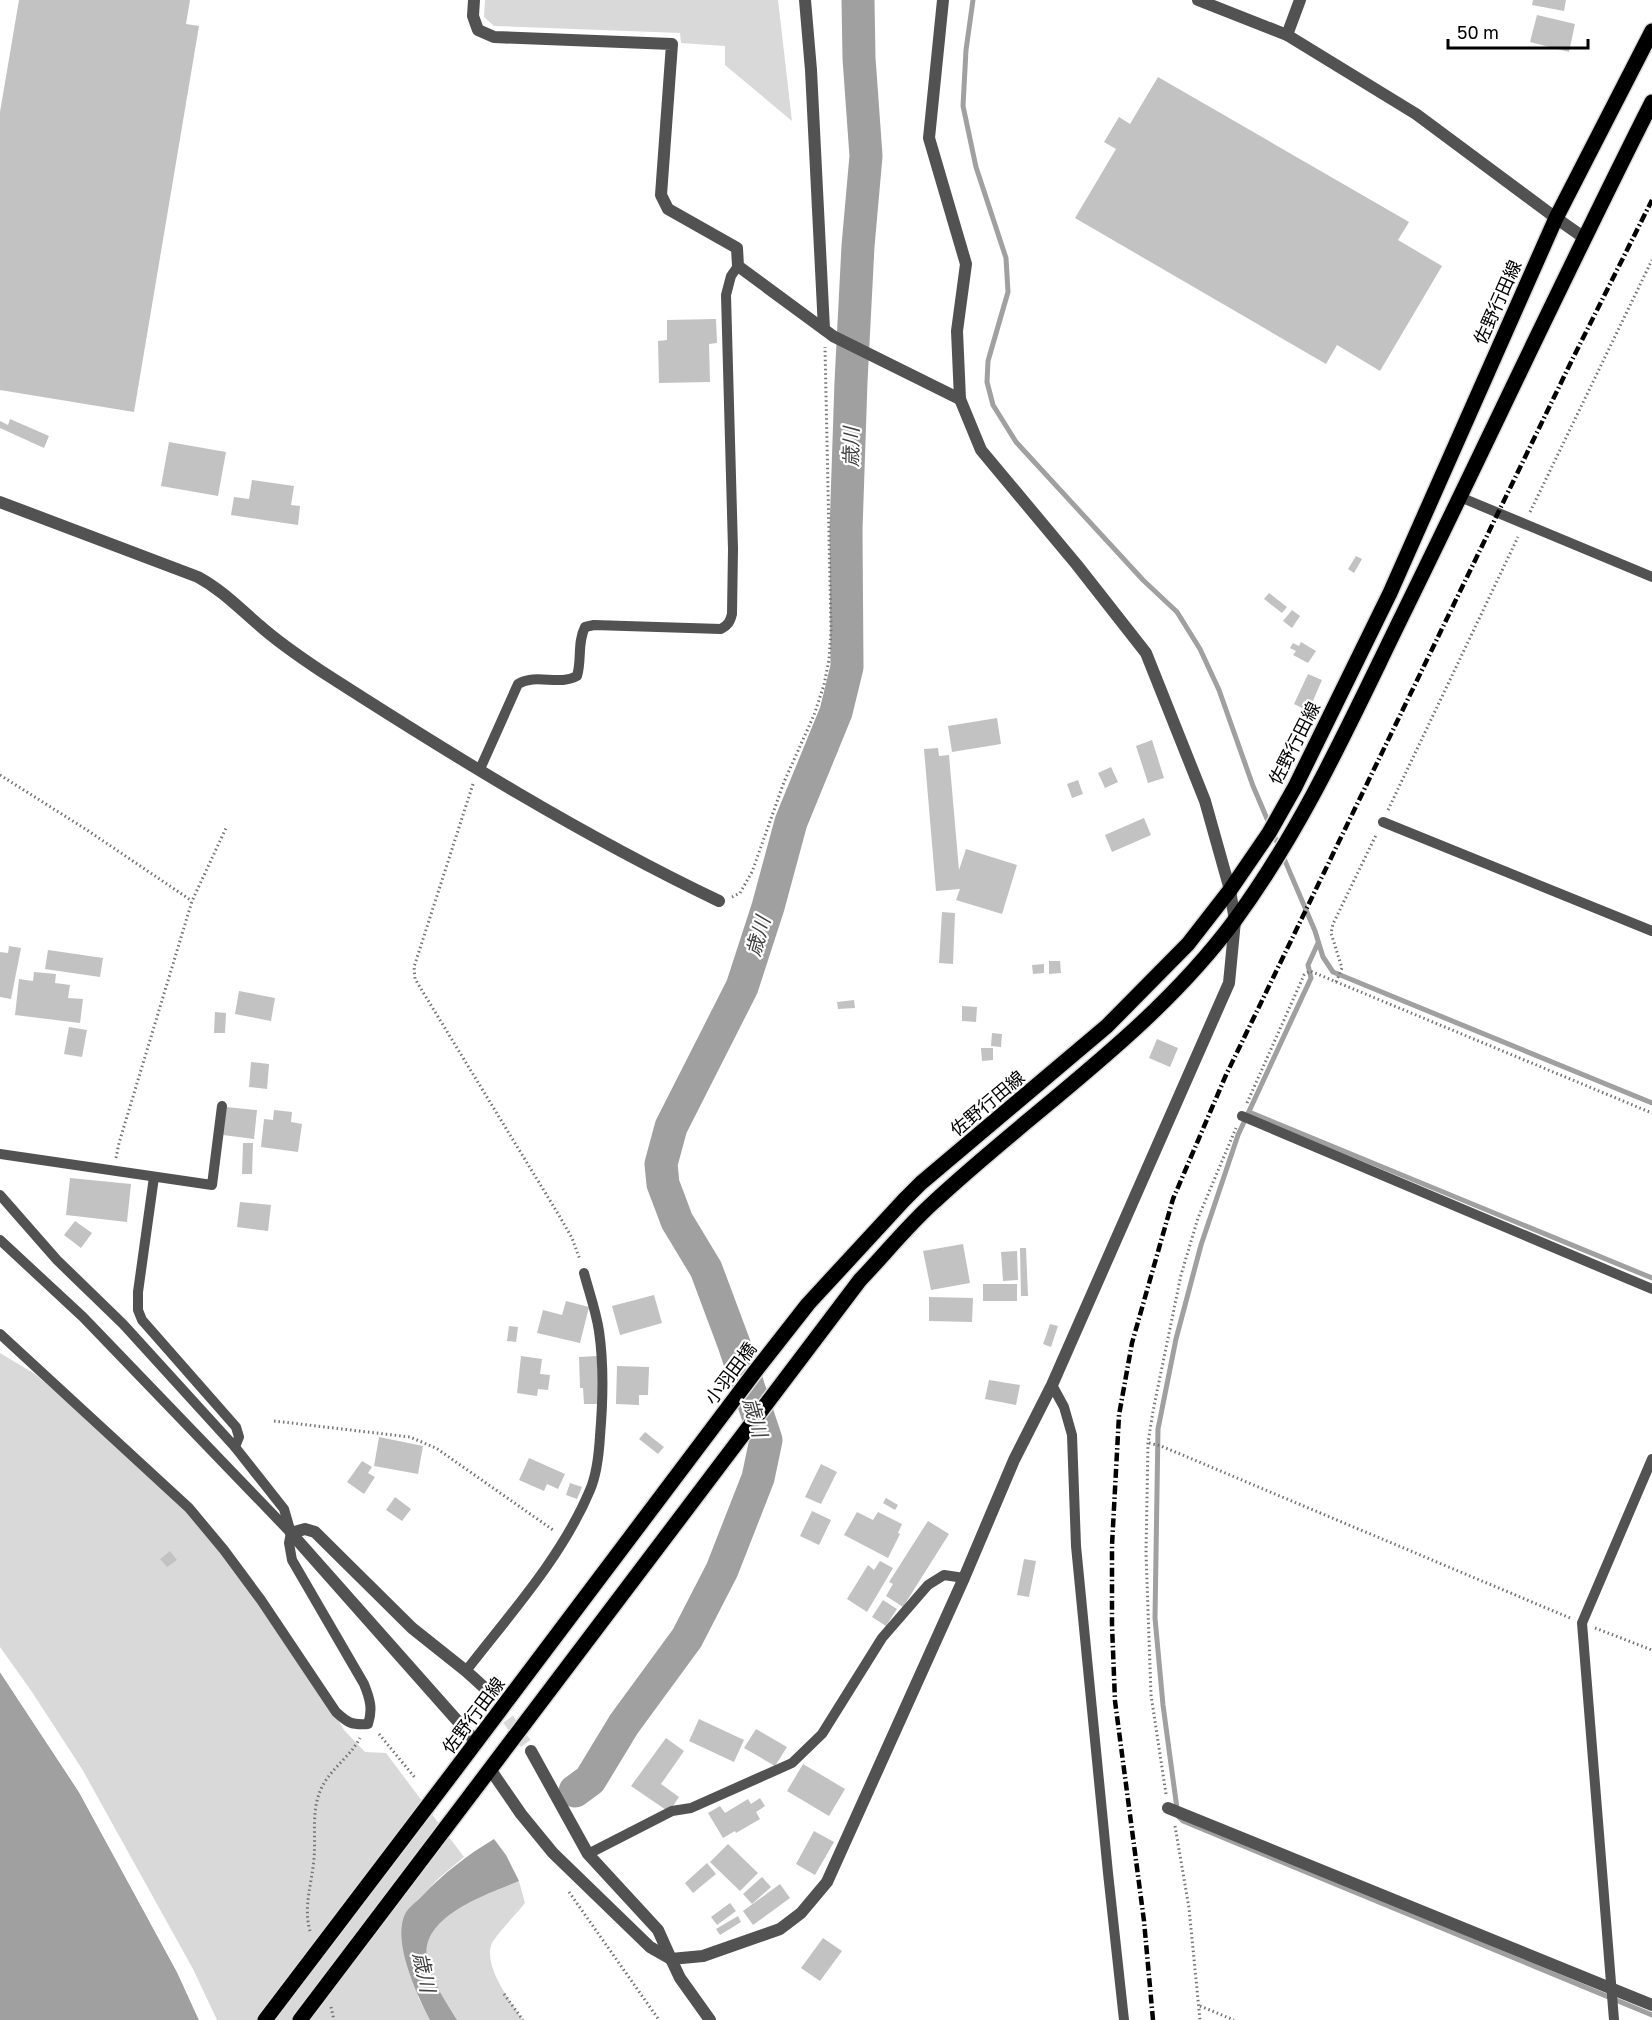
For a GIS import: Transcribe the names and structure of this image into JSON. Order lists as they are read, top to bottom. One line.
{"streets":{"main road":["佐野行田線","小羽田橋"]},"crossings":[["佐野行田線","小羽田橋"]],"water":["歳川"],"scale_bar":"50 m"}
